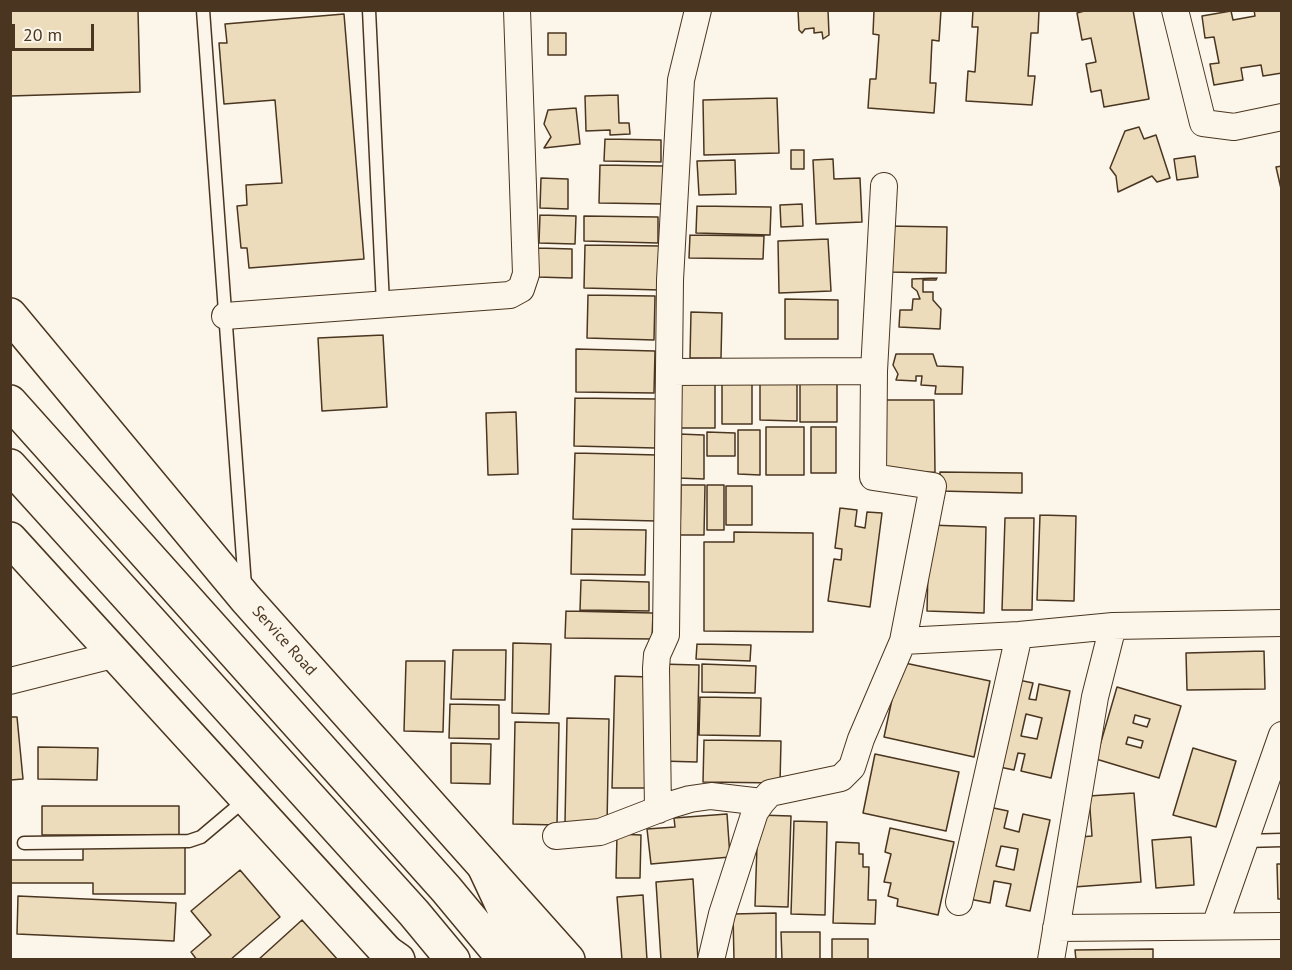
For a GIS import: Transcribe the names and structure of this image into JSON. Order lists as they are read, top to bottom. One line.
{"streets":{"main road":["Service Road"]},"scale_bar":"20 m"}
